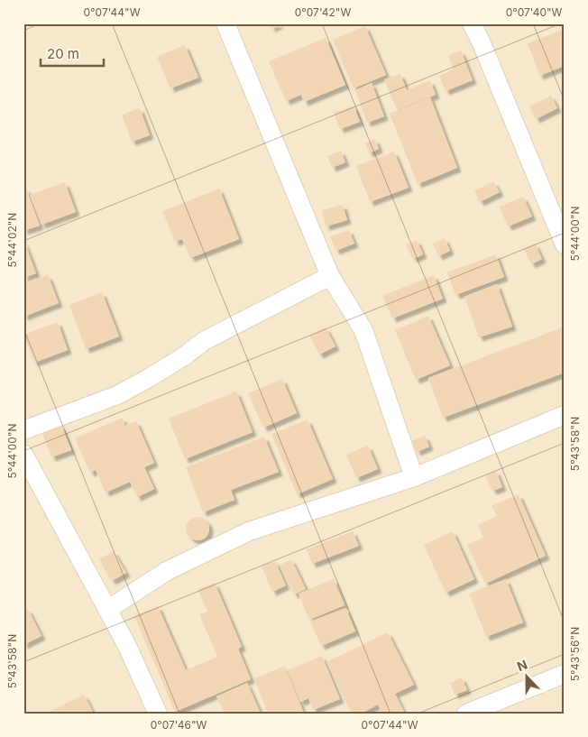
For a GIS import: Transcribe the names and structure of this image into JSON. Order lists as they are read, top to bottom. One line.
{"scale_bar":"20 m","north":"top","coordinates":["0°07'44\"W","0°07'42\"W","0°07'40\"W","5°44'00\"N","5°44'02\"N","5°43'58\"N","5°43'56\"N","0°07'46\"W"]}
